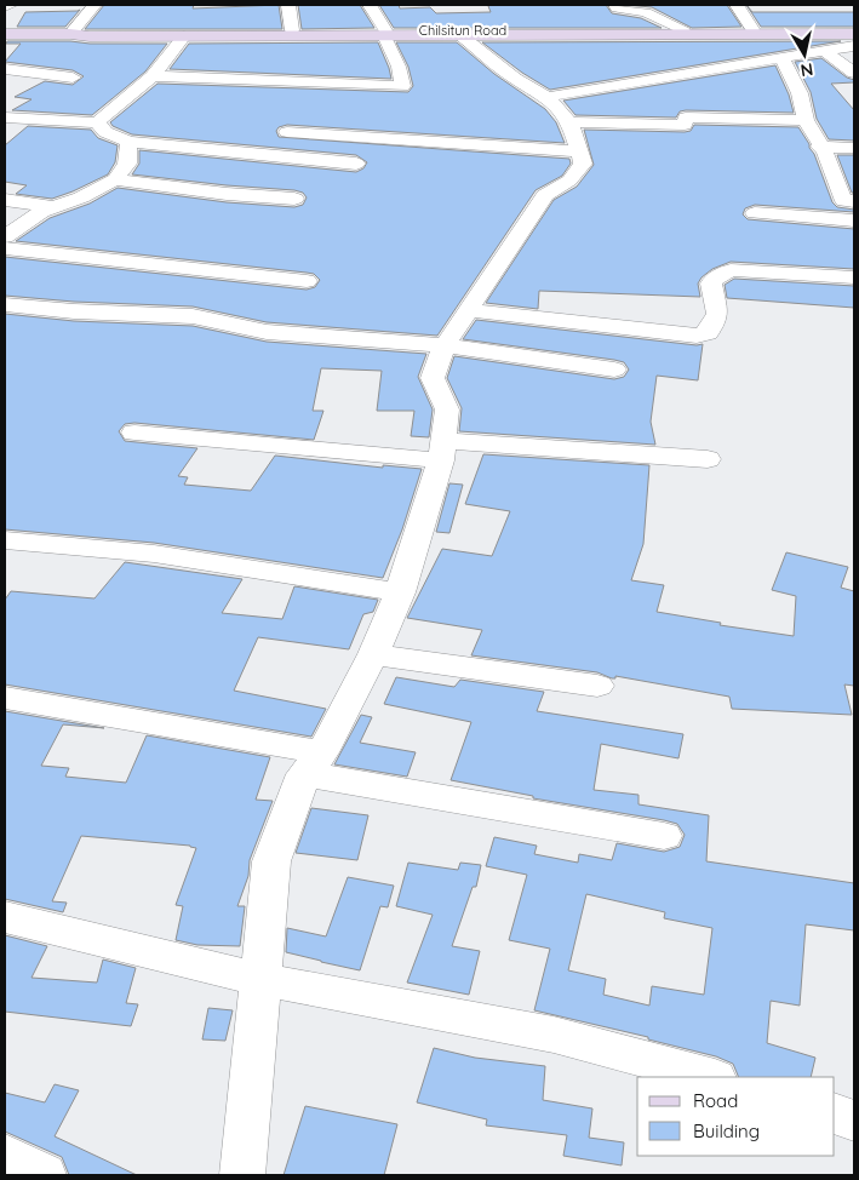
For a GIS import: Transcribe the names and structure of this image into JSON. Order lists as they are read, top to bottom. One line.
{"streets":{"main road":["Chilsitun Road"]},"legend":["Road","Building"],"north":"bottom"}
